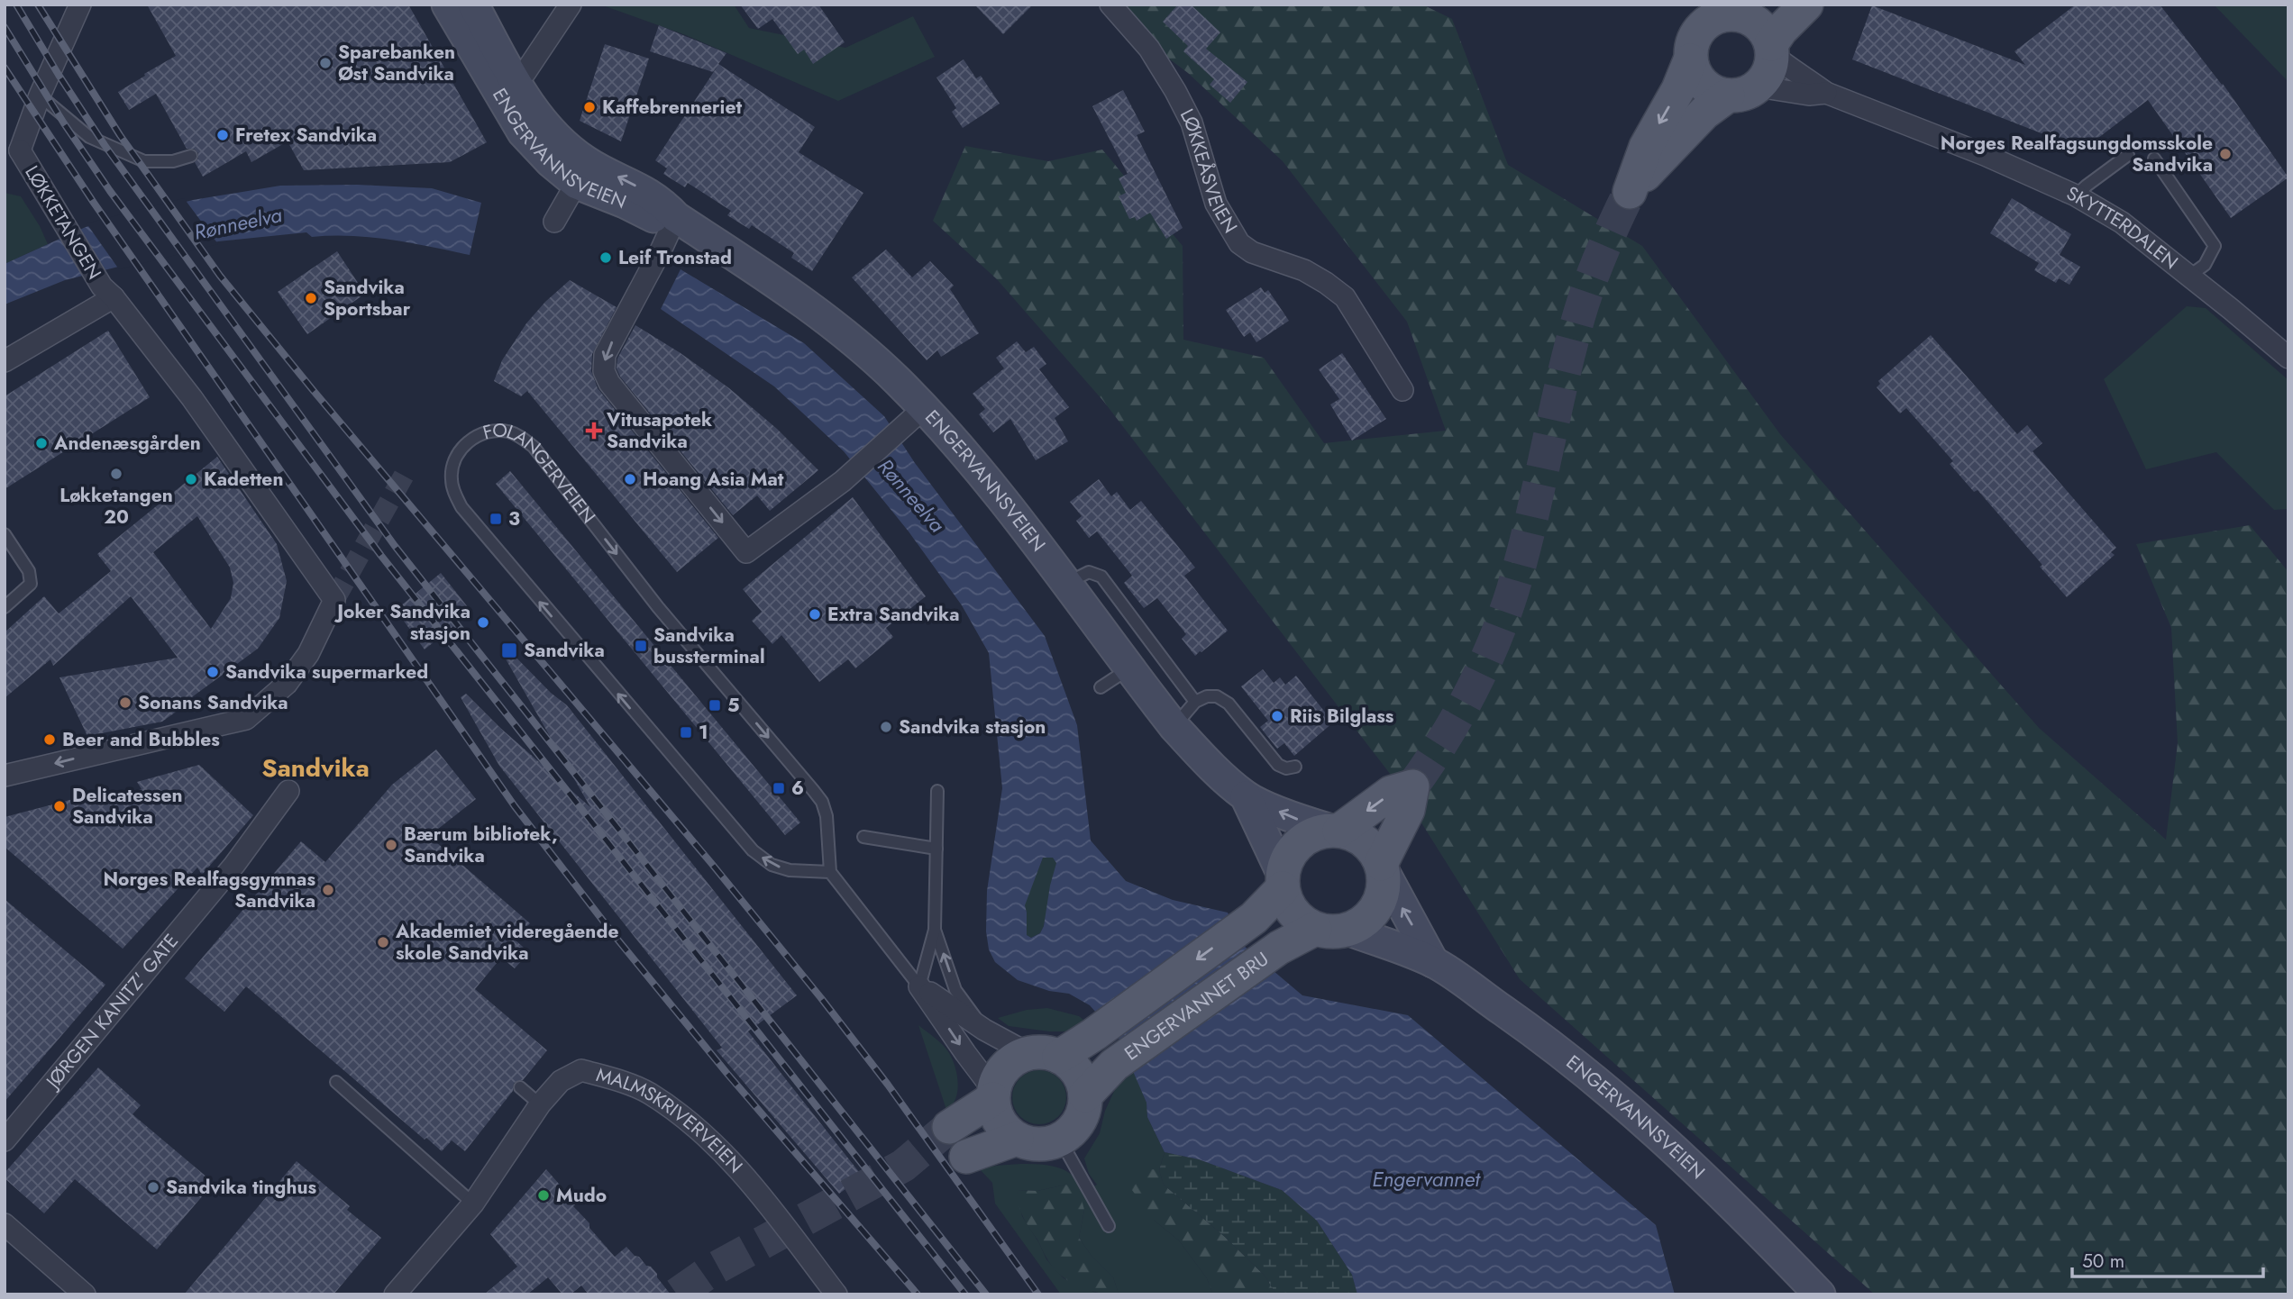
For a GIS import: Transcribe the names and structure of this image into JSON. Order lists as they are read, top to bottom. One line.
{"streets":{"main road":["ENGERVANNSVEIEN","ENGERVANNET BRU"],"street":["LØKKEÅSVEIEN","LØKKETANGEN","SKYTTERDALEN","JØRGEN KANITZ' GATE","MALMSKRIVERVEIEN"],"lane":["FOLANGERVEIEN"]},"crossings":[["ENGERVANNSVEIEN","ENGERVANNET BRU"]],"districts":["Sandvika"],"water":["Rønneelva","Engervannet"],"places":{"other":["Sparebanken Øst Sandvika","Kaffebrenneriet","Fretex Sandvika","Norges Realfagsungdomsskole Sandvika","Leif Tronstad","Sandvika Sportsbar","Andenæsgården","Løkketangen 20","Kadetten","Hoang Asia Mat","Extra Sandvika","Joker Sandvika stasjon","Sandvika supermarked","Sonans Sandvika","Riis Bilglass","Sandvika stasjon","Beer and Bubbles","Delicatessen Sandvika","Bærum bibliotek, Sandvika","Norges Realfagsgymnas Sandvika","Akademiet videregående skole Sandvika","Sandvika tinghus","Mudo"],"health":["Vitusapotek Sandvika"],"transit":["3","Sandvika bussterminal","Sandvika","5","1","6"]},"scale_bar":"50 m"}
